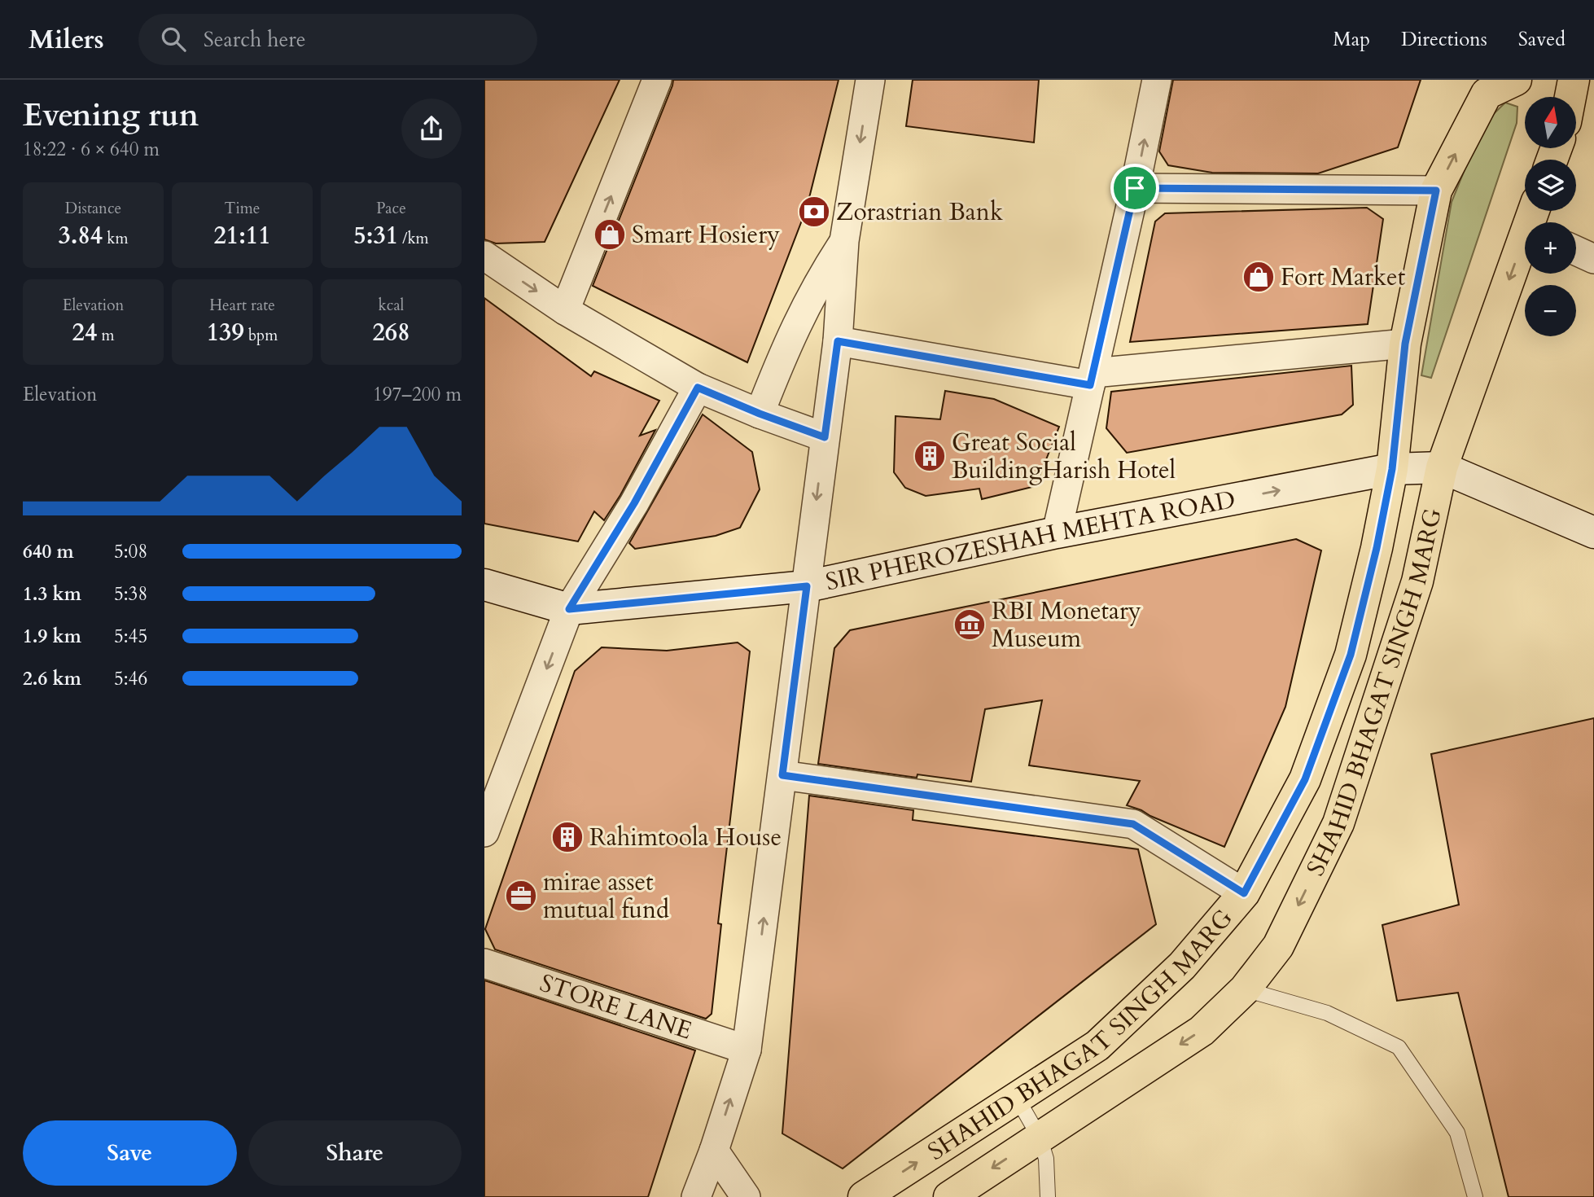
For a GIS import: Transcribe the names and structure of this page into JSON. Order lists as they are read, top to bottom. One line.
{"streets":{"main road":["SHAHID BHAGAT SINGH MARG"],"street":["SIR PHEROZESHAH MEHTA ROAD","STORE LANE"]},"crossings":[["SIR PHEROZESHAH MEHTA ROAD","SHAHID BHAGAT SINGH MARG"]],"places":{"bank":["Zorastrian Bank"],"shop":["Smart Hosiery","Fort Market"],"building":["Great Social BuildingHarish Hotel","Rahimtoola House"],"museum":["RBI Monetary Museum"],"office":["mirae asset mutual fund"]},"north":"top","page":{"header":"Milers","search":"Search here","nav":["Map","Directions","Saved"],"heading":["Evening run","18:22 · 6 × 640 m"],"map_buttons":["+","−"],"stats":[["Distance","3.84 km"],["Time","21:11"],["Pace","5:31 /km"],["Elevation","24 m"],["Heart rate","139 bpm"],["kcal","268"]],"chart":["Elevation","197–200 m"],"list":[{"name":"640 m","note":"5:08"},{"name":"1.3 km","note":"5:38"},{"name":"1.9 km","note":"5:45"},{"name":"2.6 km","note":"5:46"}],"buttons":["Save","Share"]}}
